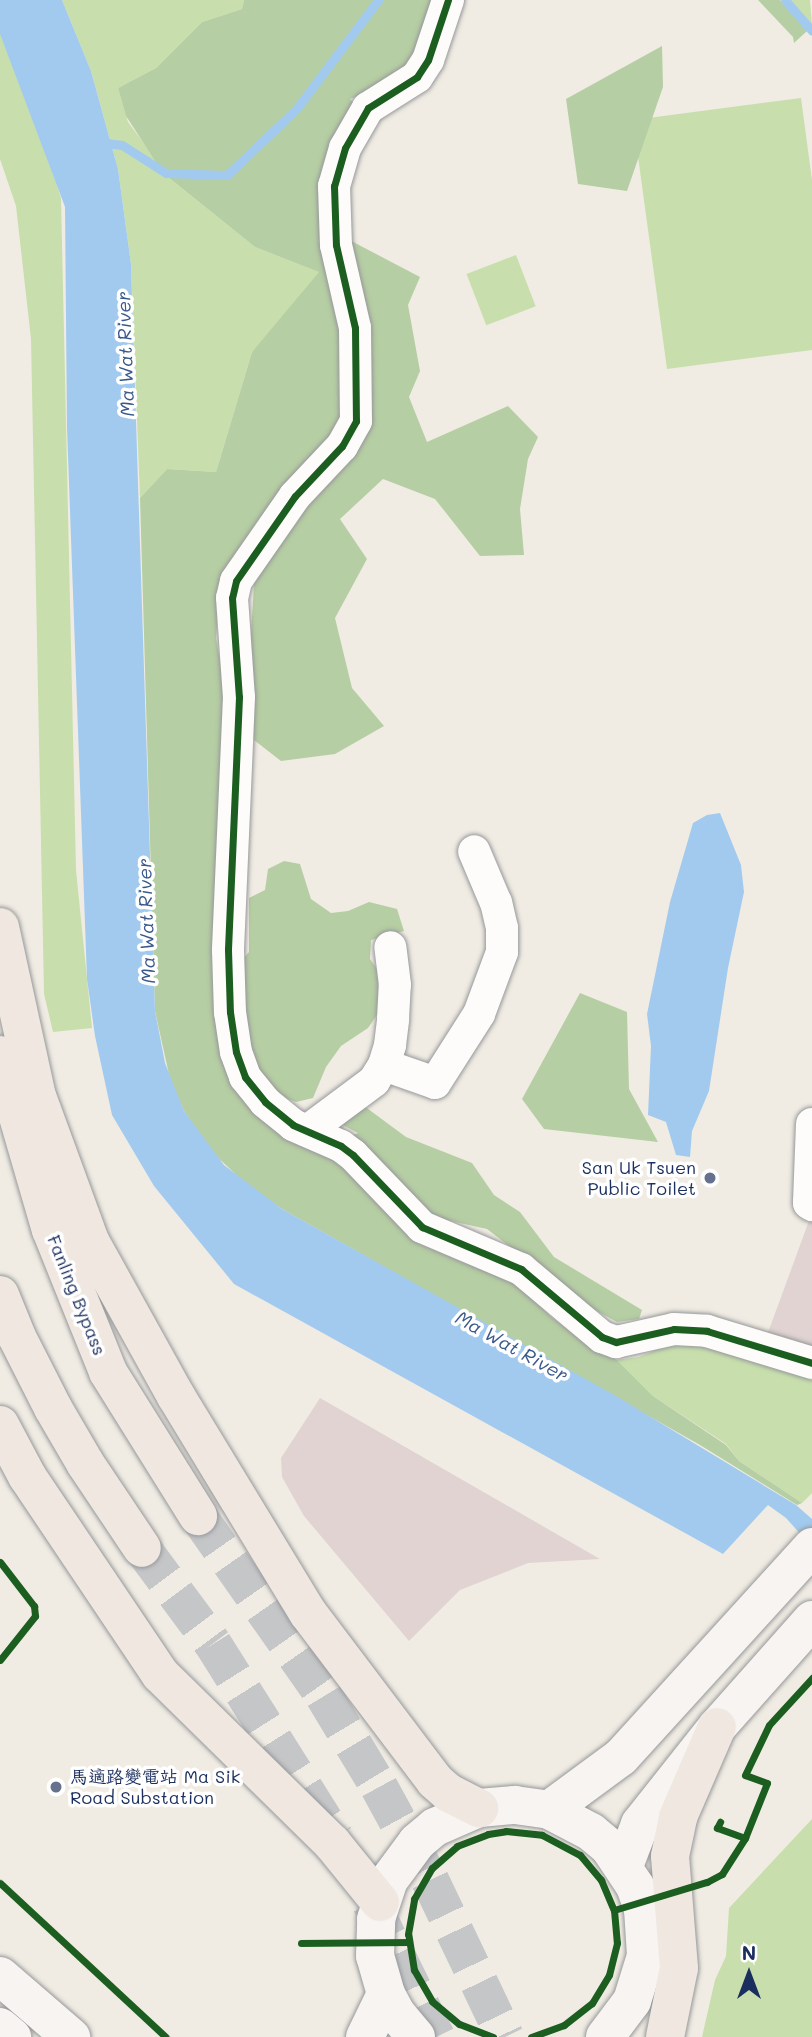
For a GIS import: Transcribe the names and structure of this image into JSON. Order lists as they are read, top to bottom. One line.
{"streets":{"main road":["Fanling Bypass"]},"water":["Ma Wat River"],"places":["San Uk Tsuen Public Toilet","馬適路變電站 Ma Sik Road Substation"],"north":"top"}
